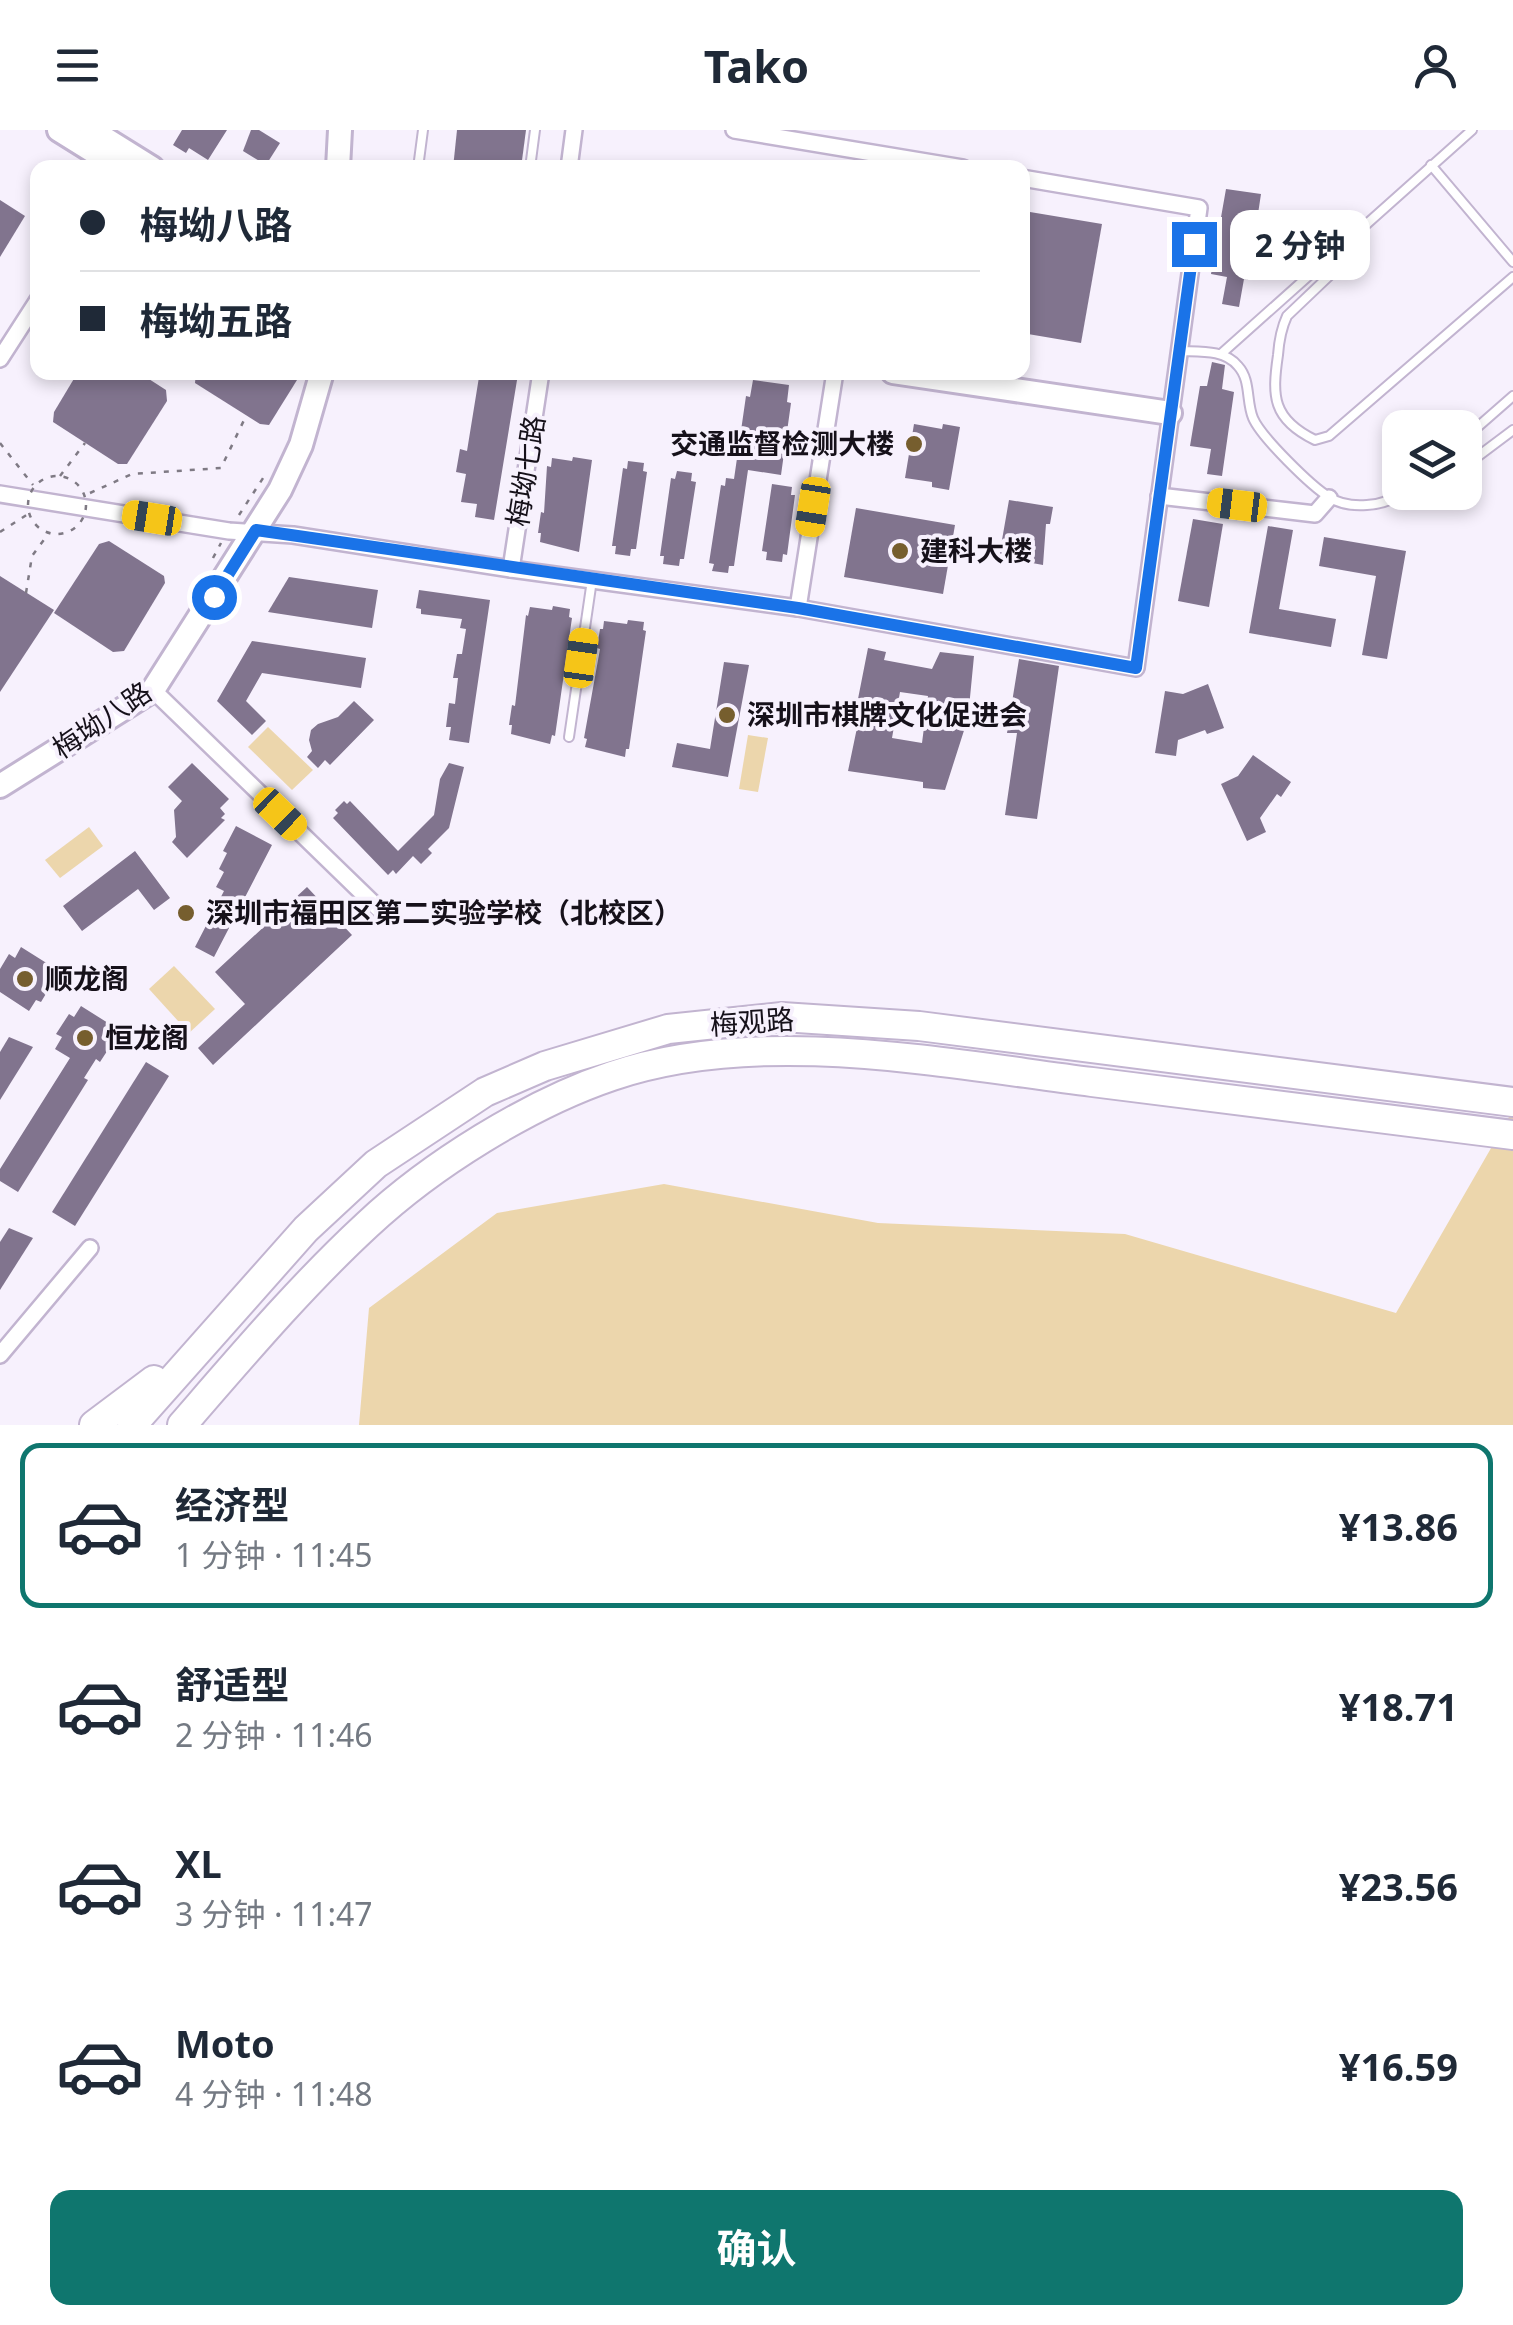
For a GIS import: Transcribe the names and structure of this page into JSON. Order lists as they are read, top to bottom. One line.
{"streets":{"highway":["梅观路"],"street":["梅坳七路","梅坳八路"]},"places":["交通监督检测大楼","建科大楼","深圳市棋牌文化促进会","深圳市福田区第二实验学校（北校区）","顺龙阁","恒龙阁"],"page":{"header":"Tako","banner":["梅坳八路","梅坳五路"],"bubble":"2 分钟","list":[{"name":"经济型","note":"1 分钟 · 11:45","value":"¥13.86"},{"name":"舒适型","note":"2 分钟 · 11:46","value":"¥18.71"},{"name":"XL","note":"3 分钟 · 11:47","value":"¥23.56"},{"name":"Moto","note":"4 分钟 · 11:48","value":"¥16.59"}],"buttons":"确认"}}
